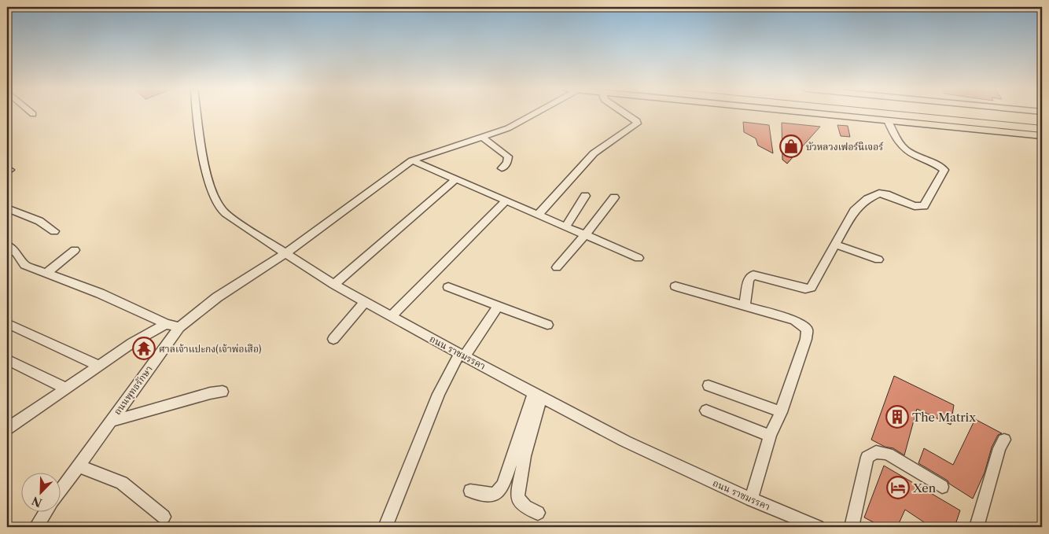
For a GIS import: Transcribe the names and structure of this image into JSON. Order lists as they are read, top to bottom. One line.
{"streets":{"street":["ถนน ราชมรรคา","ถนนพุทธรักษา"]},"crossings":[["ถนน ราชมรรคา","ถนนพุทธรักษา"]],"places":{"shop":["บัวหลวงเฟอร์นิเจอร์"],"temple":["ศาลเจ้าแปะกง(เจ้าพ่อเสือ)"],"building":["The Matrix"],"hotel":["Xen"]},"north":"bottom left"}
